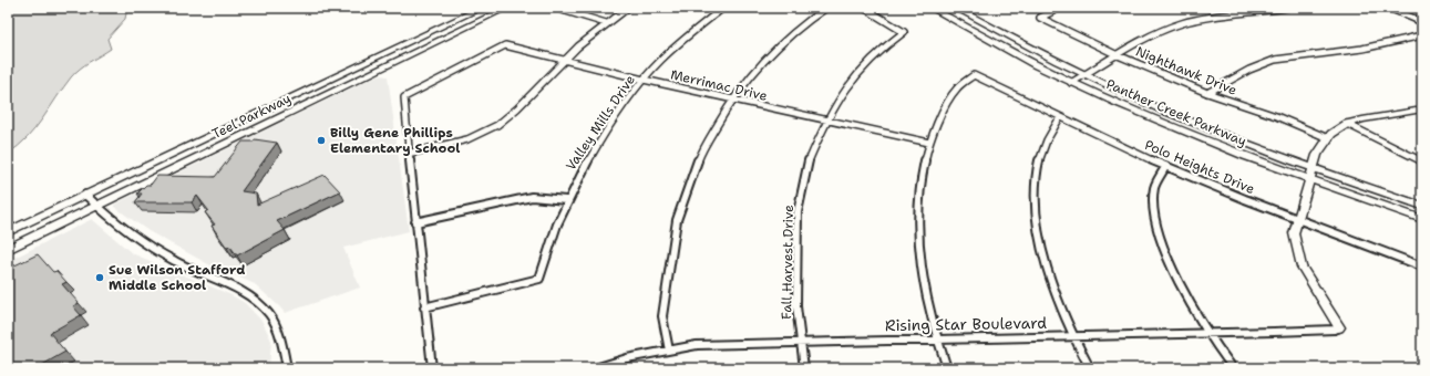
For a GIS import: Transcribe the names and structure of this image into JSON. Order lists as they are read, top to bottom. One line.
{"streets":{"main road":["Panther Creek Parkway","Teel Parkway"],"street":["Nighthawk Drive","Merrimac Drive","Valley Mills Drive","Polo Heights Drive","Fall Harvest Drive","Rising Star Boulevard"]},"crossings":[["Merrimac Drive","Valley Mills Drive"],["Merrimac Drive","Polo Heights Drive"],["Merrimac Drive","Fall Harvest Drive"],["Fall Harvest Drive","Rising Star Boulevard"]],"places":["Billy Gene Phillips Elementary School","Sue Wilson Stafford Middle School"]}
